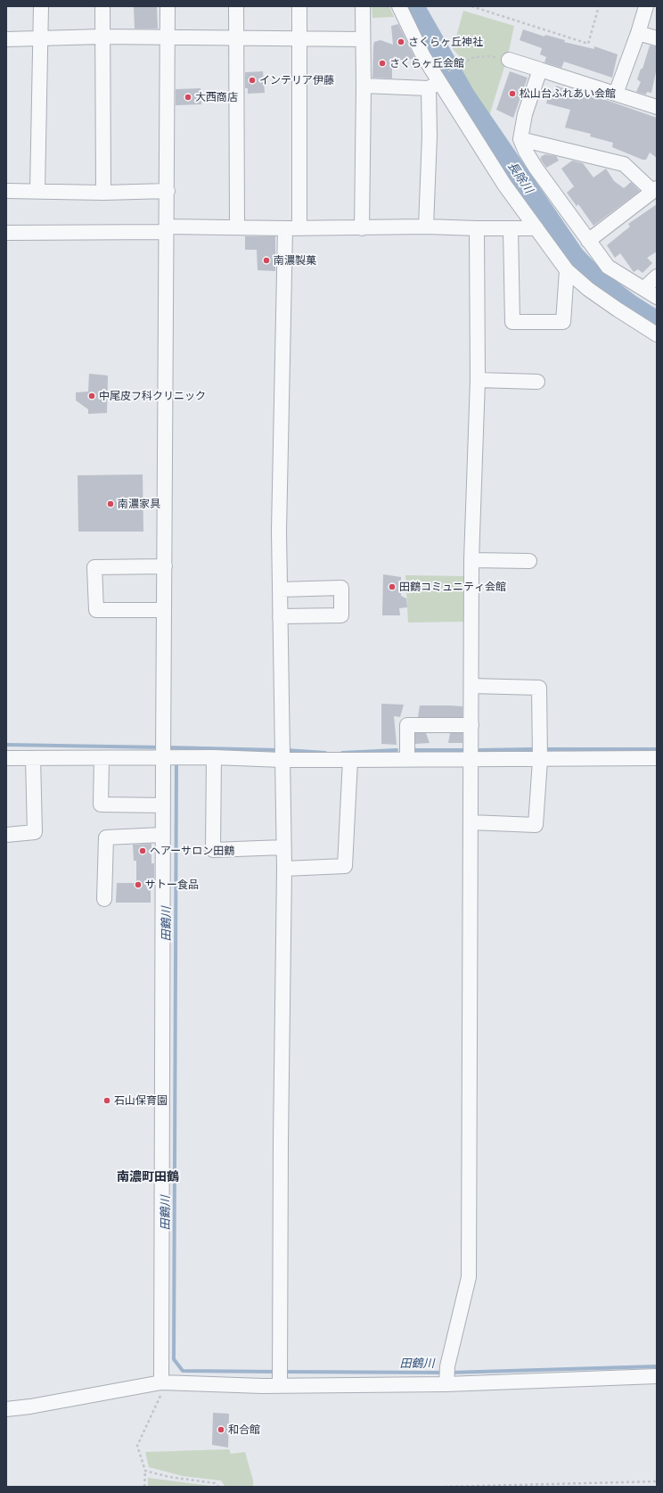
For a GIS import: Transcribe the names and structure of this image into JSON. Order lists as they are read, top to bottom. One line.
{"districts":["南濃町田鶴"],"water":["長除川","田鶴川"],"places":["さくらヶ丘神社","さくらヶ丘会館","インテリア伊藤","松山台ふれあい会館","大西商店","南濃製菓","中尾皮フ科クリニック","南濃家具","田鶴コミュニティ会館","ヘアーサロン田鶴","サトー食品","石山保育園","和合館"]}
